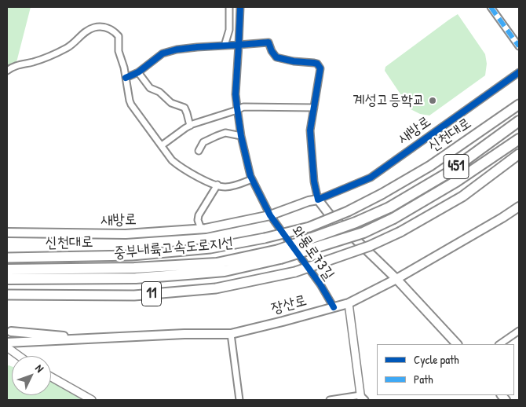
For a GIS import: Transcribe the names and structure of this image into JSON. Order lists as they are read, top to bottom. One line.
{"streets":{"highway":["신천대로","451","중부내륙고속도로지선","11"],"main road":["새방로","장산로"],"street":["와룡로73길"]},"crossings":[["새방로","와룡로73길"],["와룡로73길","장산로"]],"places":["계성고등학교"],"legend":["Cycle path","Path"],"north":"top right"}
